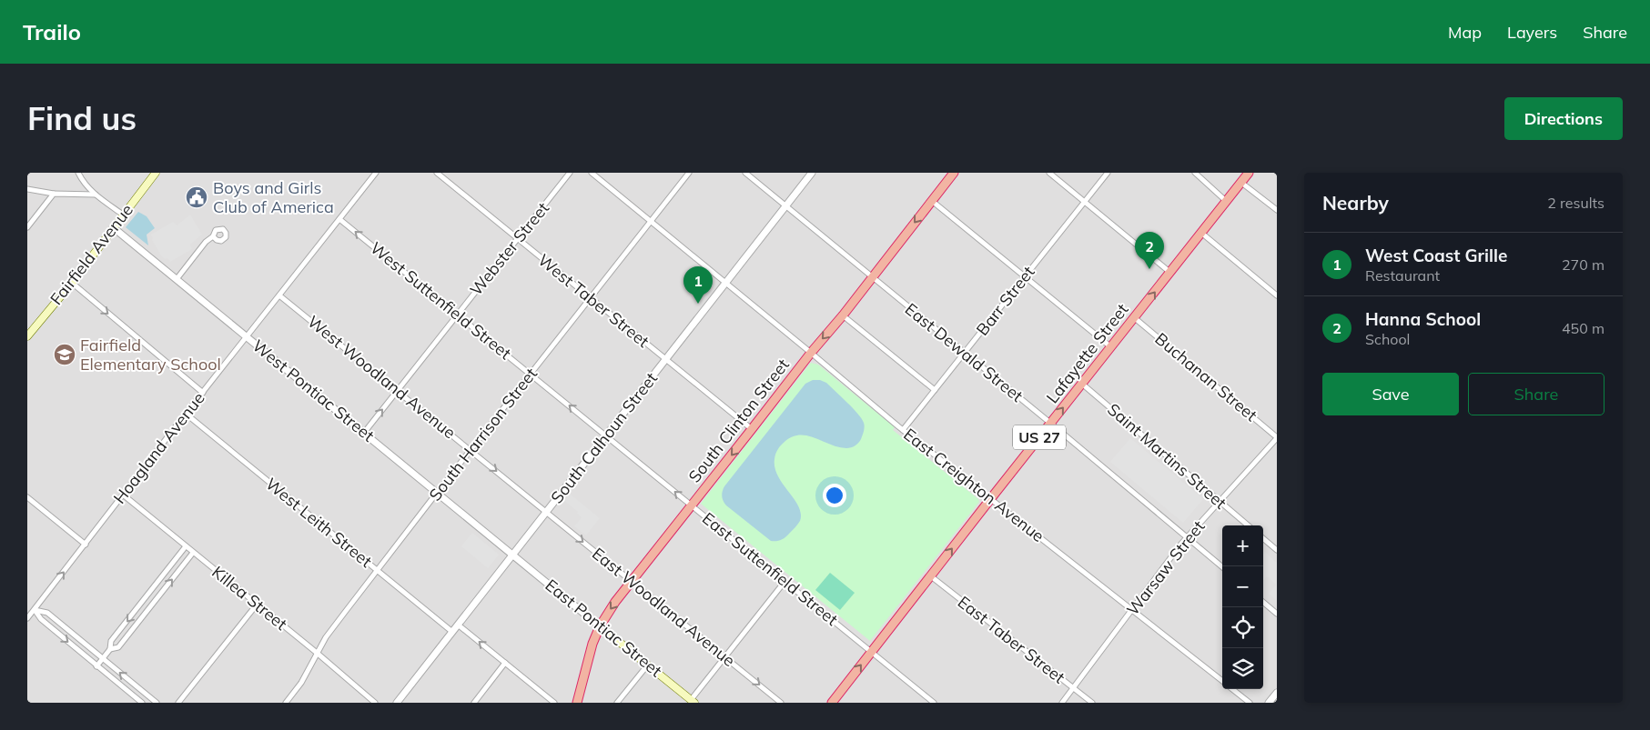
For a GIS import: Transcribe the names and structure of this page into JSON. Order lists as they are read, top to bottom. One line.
{"streets":{"highway":["Lafayette Street","South Clinton Street","US 27"],"main road":["Fairfield Avenue","East Pontiac Street"],"street":["Webster Street","West Suttenfield Street","West Taber Street","Barr Street","East Dewald Street","West Woodland Avenue","Buchanan Street","West Pontiac Street","South Harrison Street","South Calhoun Street","Hoagland Avenue","Saint Martins Street","East Creighton Avenue","West Leith Street","Warsaw Street","East Suttenfield Street","Killea Street","East Woodland Avenue","East Taber Street"]},"crossings":[["Webster Street","West Suttenfield Street"],["Webster Street","West Taber Street"],["Webster Street","West Woodland Avenue"],["Webster Street","West Pontiac Street"],["Fairfield Avenue","West Pontiac Street"],["West Suttenfield Street","South Harrison Street"],["West Suttenfield Street","South Calhoun Street"],["West Suttenfield Street","Hoagland Avenue"],["West Suttenfield Street","East Suttenfield Street"],["West Taber Street","South Harrison Street"],["West Taber Street","South Calhoun Street"],["Barr Street","East Dewald Street"],["Barr Street","East Creighton Avenue"],["East Dewald Street","Lafayette Street"],["East Dewald Street","South Clinton Street"],["East Dewald Street","South Calhoun Street"],["East Dewald Street","Warsaw Street"],["Lafayette Street","Buchanan Street"],["Lafayette Street","Saint Martins Street"],["Lafayette Street","East Creighton Avenue"],["Lafayette Street","East Suttenfield Street"],["Lafayette Street","East Taber Street"],["West Woodland Avenue","South Harrison Street"],["West Woodland Avenue","South Calhoun Street"],["West Woodland Avenue","Hoagland Avenue"],["West Woodland Avenue","East Woodland Avenue"],["Buchanan Street","Warsaw Street"],["West Pontiac Street","South Harrison Street"],["West Pontiac Street","South Calhoun Street"],["West Pontiac Street","Hoagland Avenue"],["West Pontiac Street","East Pontiac Street"],["South Clinton Street","East Creighton Avenue"],["South Clinton Street","East Suttenfield Street"],["South Clinton Street","East Woodland Avenue"],["South Clinton Street","East Pontiac Street"],["South Harrison Street","East Creighton Avenue"],["South Harrison Street","West Leith Street"],["South Harrison Street","Killea Street"],["South Calhoun Street","East Creighton Avenue"],["South Calhoun Street","West Leith Street"],["South Calhoun Street","East Suttenfield Street"],["South Calhoun Street","East Woodland Avenue"],["South Calhoun Street","East Pontiac Street"],["Hoagland Avenue","West Leith Street"],["Hoagland Avenue","Killea Street"],["Saint Martins Street","Warsaw Street"],["East Creighton Avenue","Warsaw Street"],["Warsaw Street","East Taber Street"]],"one_way":["West Suttenfield Street","Lafayette Street","South Clinton Street","East Woodland Avenue"],"places":{"public building":["Boys and Girls Club of America"],"school or university":["Fairfield Elementary School"]},"page":{"header":"Trailo","nav":["Map","Layers","Share"],"buttons":["Directions",["Save","Share"]],"title":"Find us","heading":["Nearby","2 results"],"pins":["2","1"],"list":[{"mark":"1","name":"West Coast Grille","note":"Restaurant","value":"270 m"},{"mark":"2","name":"Hanna School","note":"School","value":"450 m"}],"map_buttons":["+","−"]}}
